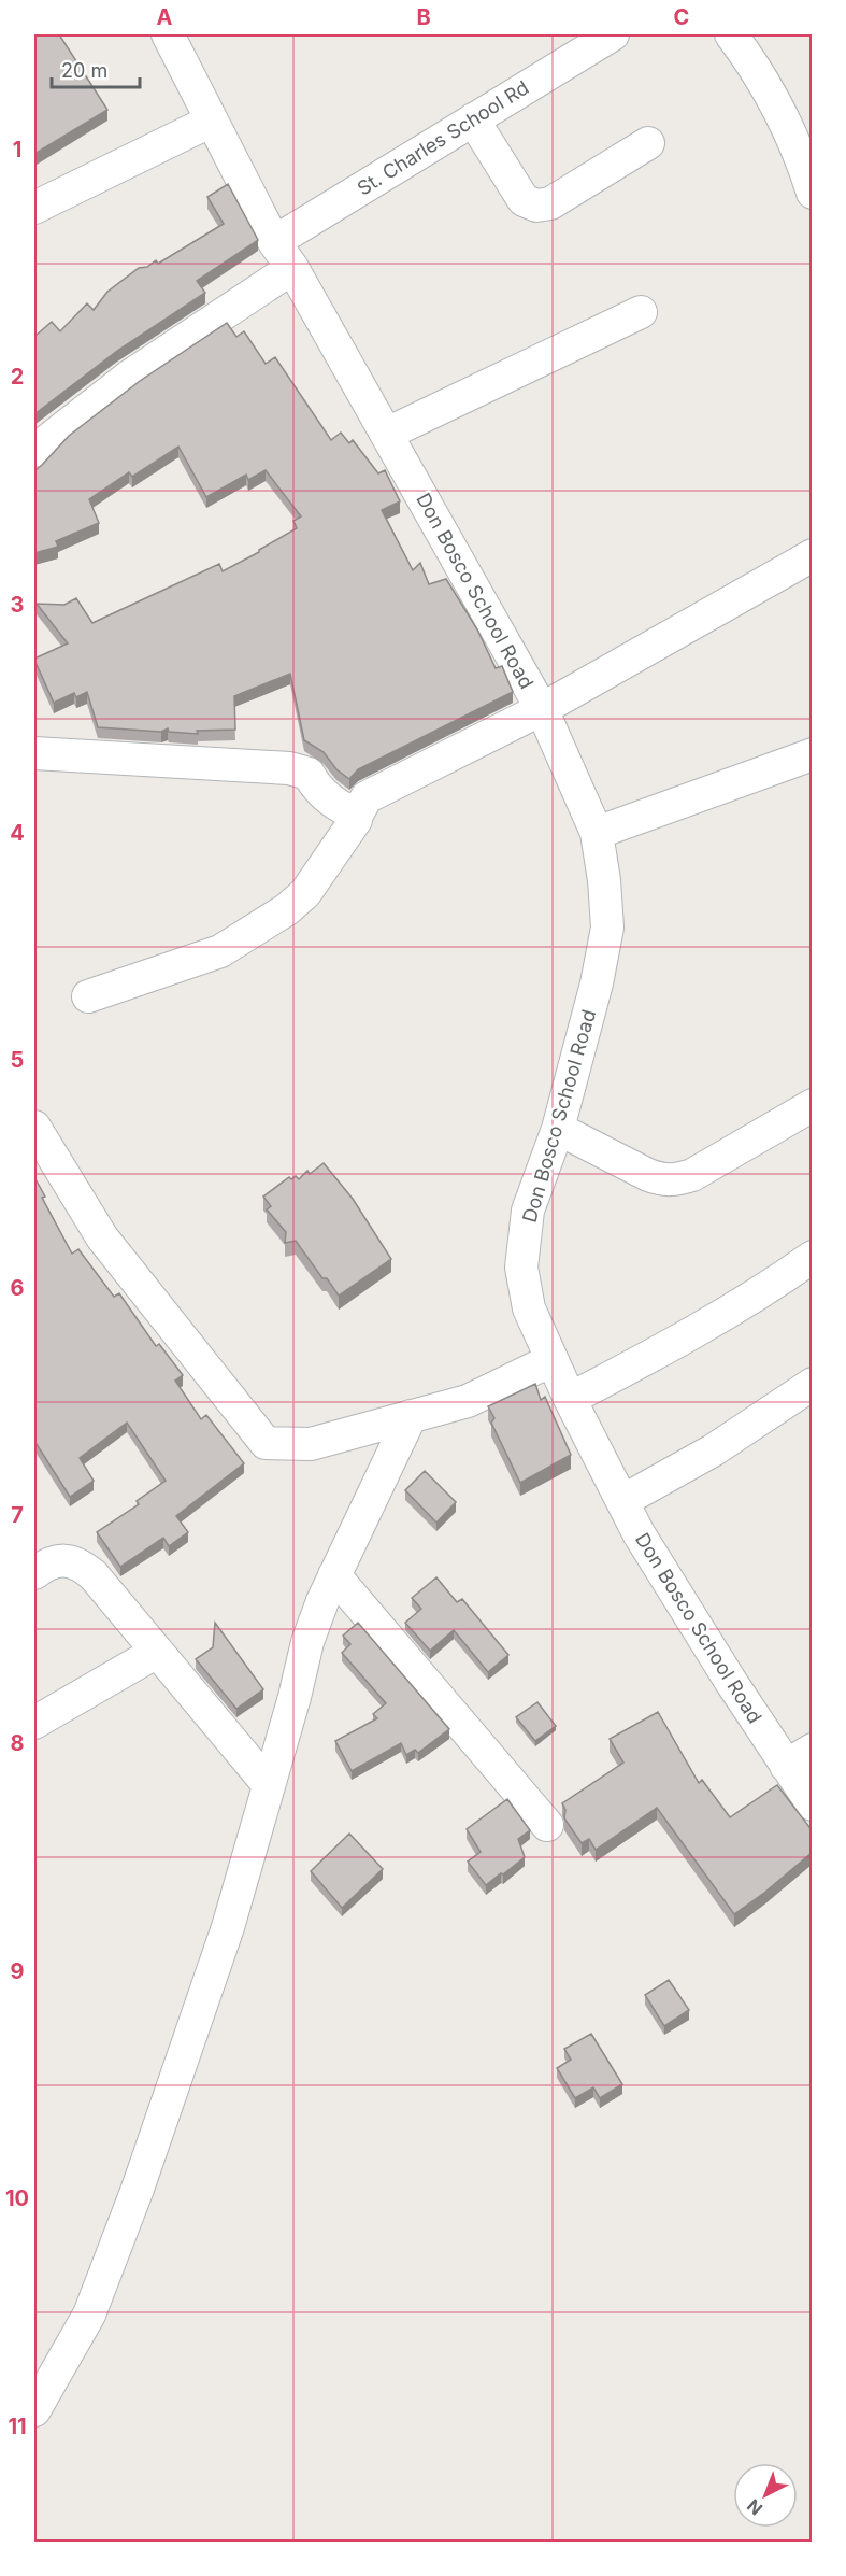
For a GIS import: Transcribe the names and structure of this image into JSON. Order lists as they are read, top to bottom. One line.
{"streets":{"street":["St. Charles School Rd","Don Bosco School Road"]},"crossings":[["St. Charles School Rd","Don Bosco School Road"]],"scale_bar":"20 m","north":"bottom left","grid":{"columns":["A","B","C"],"rows":["1","2","3","4","5","6","7","8","9","10","11"]}}
